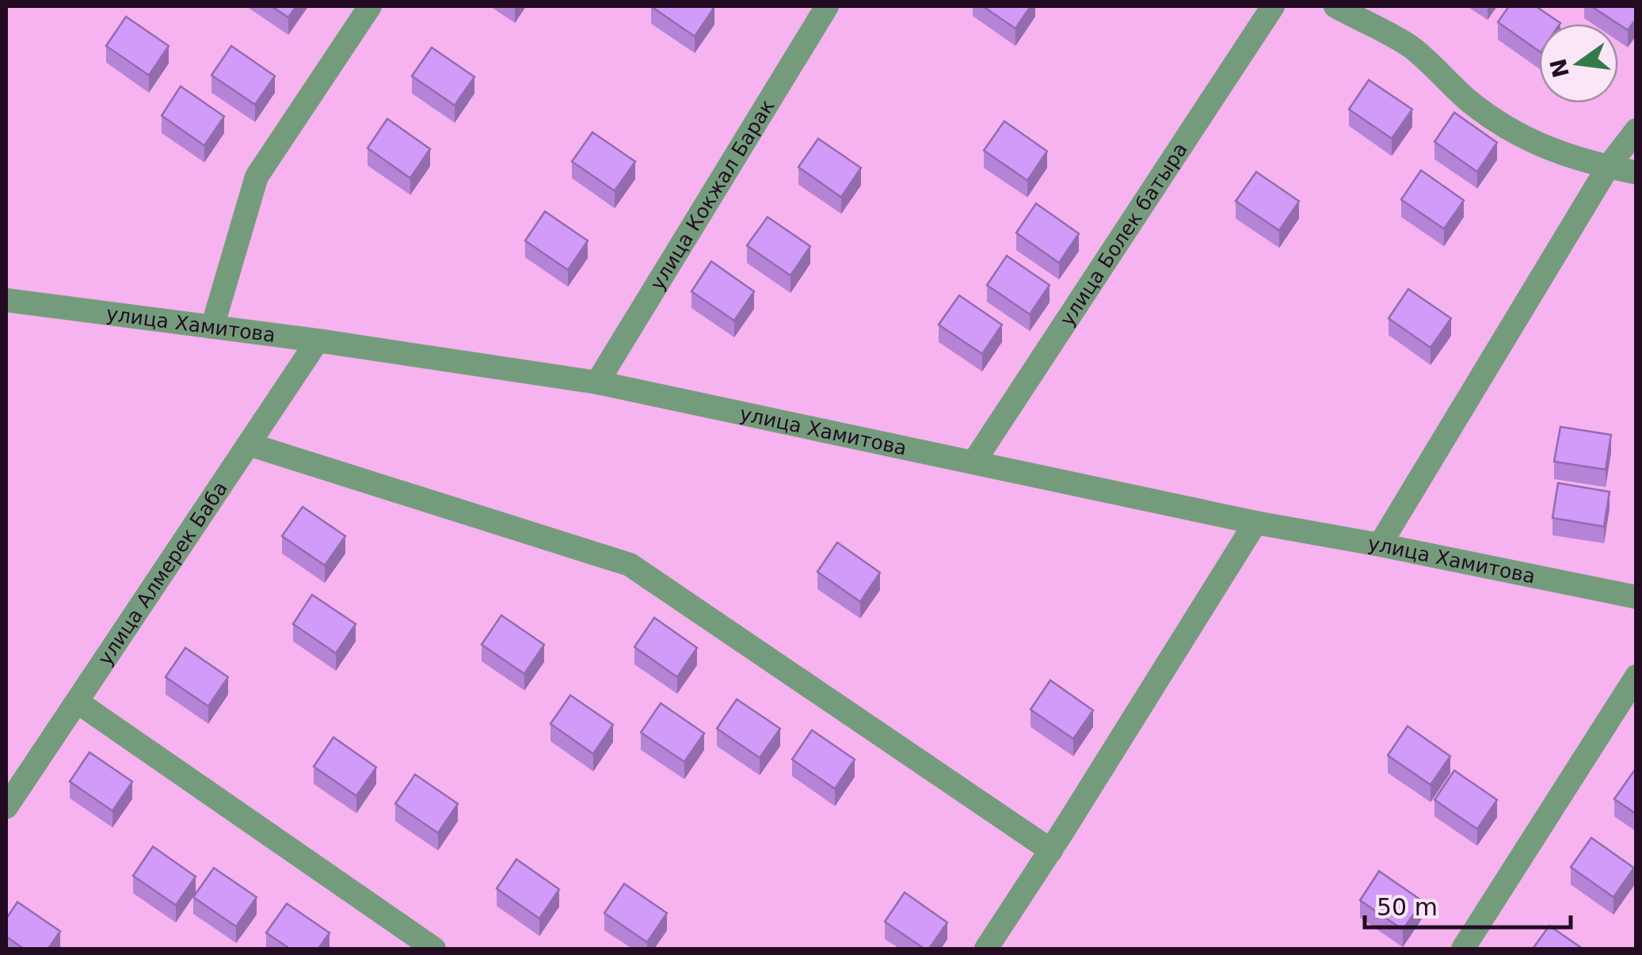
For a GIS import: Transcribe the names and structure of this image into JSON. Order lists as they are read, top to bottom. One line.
{"streets":{"street":["улица Кокжал Барак","улица Болек батыра","улица Хамитова","улица Алмерек Баба"]},"crossings":[["улица Кокжал Барак","улица Хамитова"],["улица Болек батыра","улица Хамитова"],["улица Хамитова","улица Алмерек Баба"]],"scale_bar":"50 m","north":"left"}
